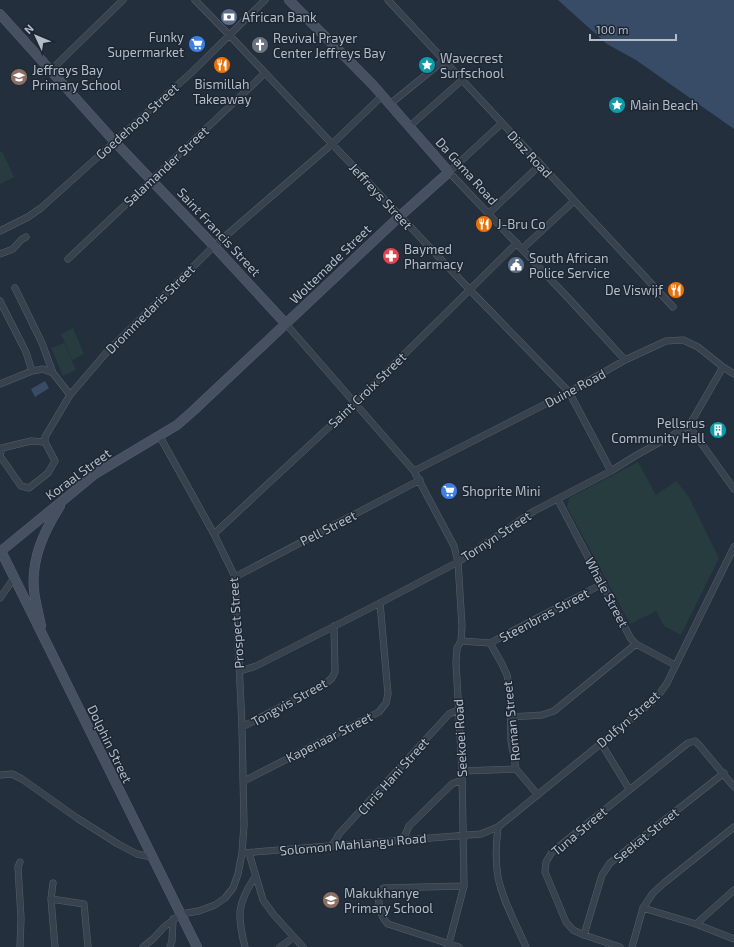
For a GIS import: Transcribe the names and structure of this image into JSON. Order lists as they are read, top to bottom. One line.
{"streets":{"street":["Goedehoop Street","Diaz Road","Salamander Street","Da Gama Road","Jeffreys Street","Saint Francis Street","Woltemade Street","Drommedaris Street","Duine Road","Saint Croix Street","Koraal Street","Pell Street","Tornyn Street","Whale Street","Steenbras Street","Prospect Street","Tongvis Street","Dolfyn Street","Roman Street","Kapenaar Street","Seekoei Road","Dolphin Street","Chris Hani Street","Tuna Street","Seekat Street","Solomon Mahlangu Road"]},"crossings":[["Goedehoop Street","Jeffreys Street"],["Goedehoop Street","Saint Francis Street"],["Diaz Road","Woltemade Street"],["Salamander Street","Jeffreys Street"],["Salamander Street","Saint Francis Street"],["Da Gama Road","Woltemade Street"],["Da Gama Road","Drommedaris Street"],["Da Gama Road","Duine Road"],["Da Gama Road","Saint Croix Street"],["Jeffreys Street","Woltemade Street"],["Jeffreys Street","Drommedaris Street"],["Jeffreys Street","Duine Road"],["Jeffreys Street","Saint Croix Street"],["Jeffreys Street","Tornyn Street"],["Saint Francis Street","Woltemade Street"],["Saint Francis Street","Drommedaris Street"],["Saint Francis Street","Duine Road"],["Saint Francis Street","Saint Croix Street"],["Saint Francis Street","Pell Street"],["Saint Francis Street","Tornyn Street"],["Saint Francis Street","Seekoei Road"],["Woltemade Street","Koraal Street"],["Saint Croix Street","Prospect Street"],["Koraal Street","Prospect Street"],["Koraal Street","Dolphin Street"],["Pell Street","Prospect Street"],["Tornyn Street","Whale Street"],["Tornyn Street","Prospect Street"],["Tornyn Street","Tongvis Street"],["Tornyn Street","Kapenaar Street"],["Tornyn Street","Seekoei Road"],["Whale Street","Steenbras Street"],["Whale Street","Dolfyn Street"],["Steenbras Street","Roman Street"],["Steenbras Street","Seekoei Road"],["Prospect Street","Tongvis Street"],["Prospect Street","Kapenaar Street"],["Prospect Street","Dolphin Street"],["Prospect Street","Solomon Mahlangu Road"],["Dolfyn Street","Roman Street"],["Dolfyn Street","Seekoei Road"],["Dolfyn Street","Solomon Mahlangu Road"],["Seekoei Road","Chris Hani Street"],["Seekoei Road","Solomon Mahlangu Road"],["Chris Hani Street","Solomon Mahlangu Road"],["Tuna Street","Seekat Street"]],"places":{"bank":["African Bank"],"supermarket":["Funky Supermarket","Shoprite Mini"],"church":["Revival Prayer Center Jeffreys Bay"],"restaurant":["Bismillah Takeaway","J-Bru Co","De Viswijf"],"place":["Wavecrest Surfschool","Main Beach"],"school or university":["Jeffreys Bay Primary School","Makukhanye Primary School"],"pharmacy":["Baymed Pharmacy"],"public building":["South African Police Service"],"building":["Pellsrus Community Hall"]},"scale_bar":"100 m","north":"top left"}
